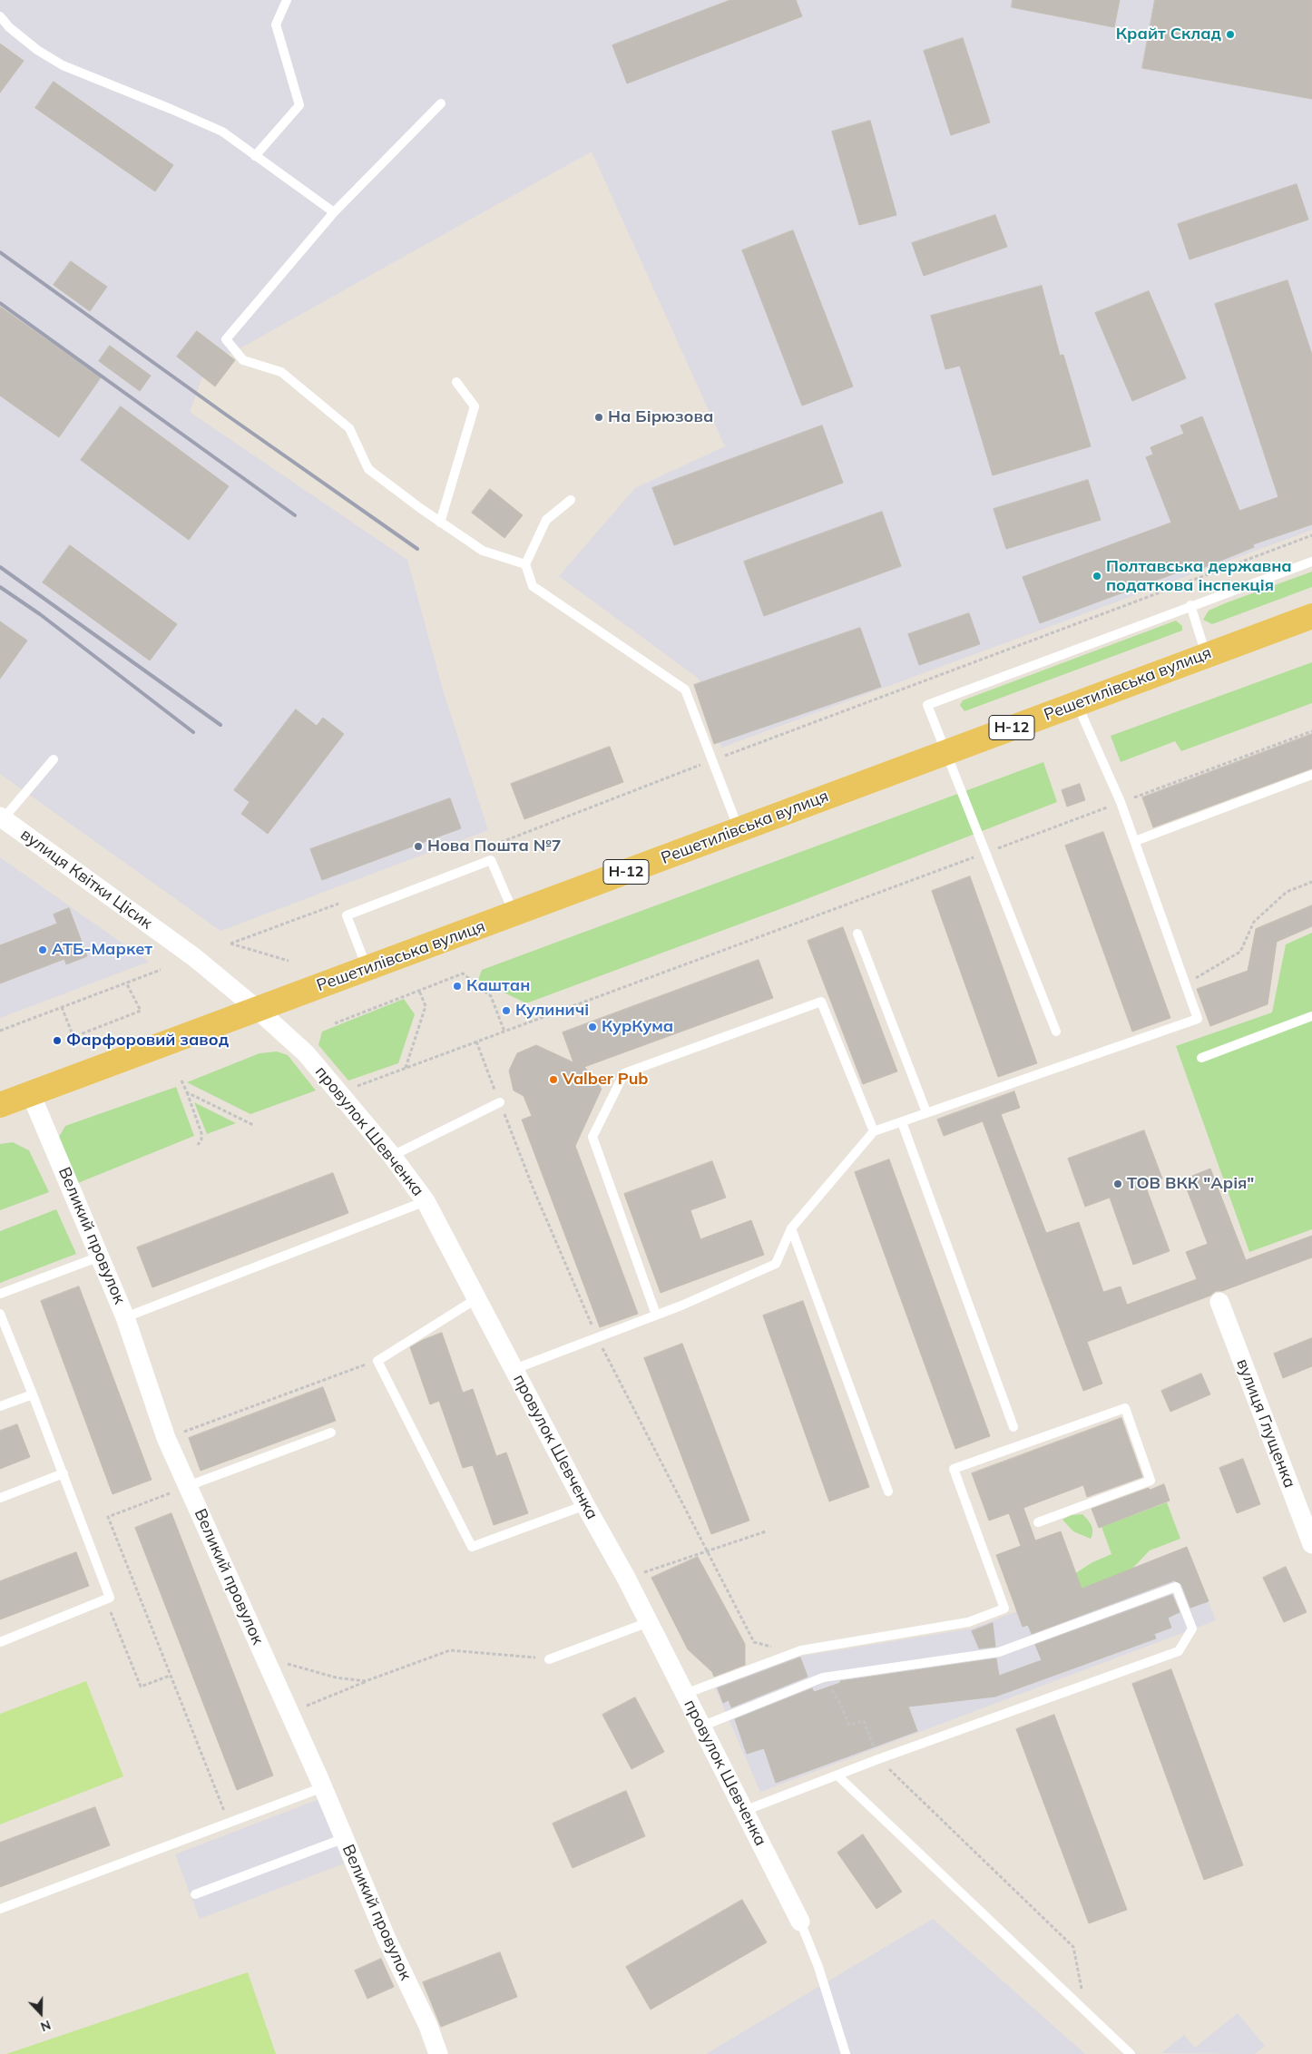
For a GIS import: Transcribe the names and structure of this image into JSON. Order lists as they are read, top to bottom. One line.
{"streets":{"main road":["Решетилівська вулиця","Н-12"],"street":["вулиця Квітки Цісик","провулок Шевченка","Великий провулок","вулиця Глущенка"]},"crossings":[["Решетилівська вулиця","вулиця Квітки Цісик"],["Решетилівська вулиця","провулок Шевченка"],["Решетилівська вулиця","Великий провулок"],["вулиця Квітки Цісик","провулок Шевченка"]],"places":["Крайт Склад","На Бірюзова","Полтавська державна податкова інспекція","Нова Пошта №7","АТБ-Маркет","Каштан","Кулиничі","КурКума","Фарфоровий завод","Valber Pub","ТОВ ВКК \"Арія\""],"north":"bottom"}
